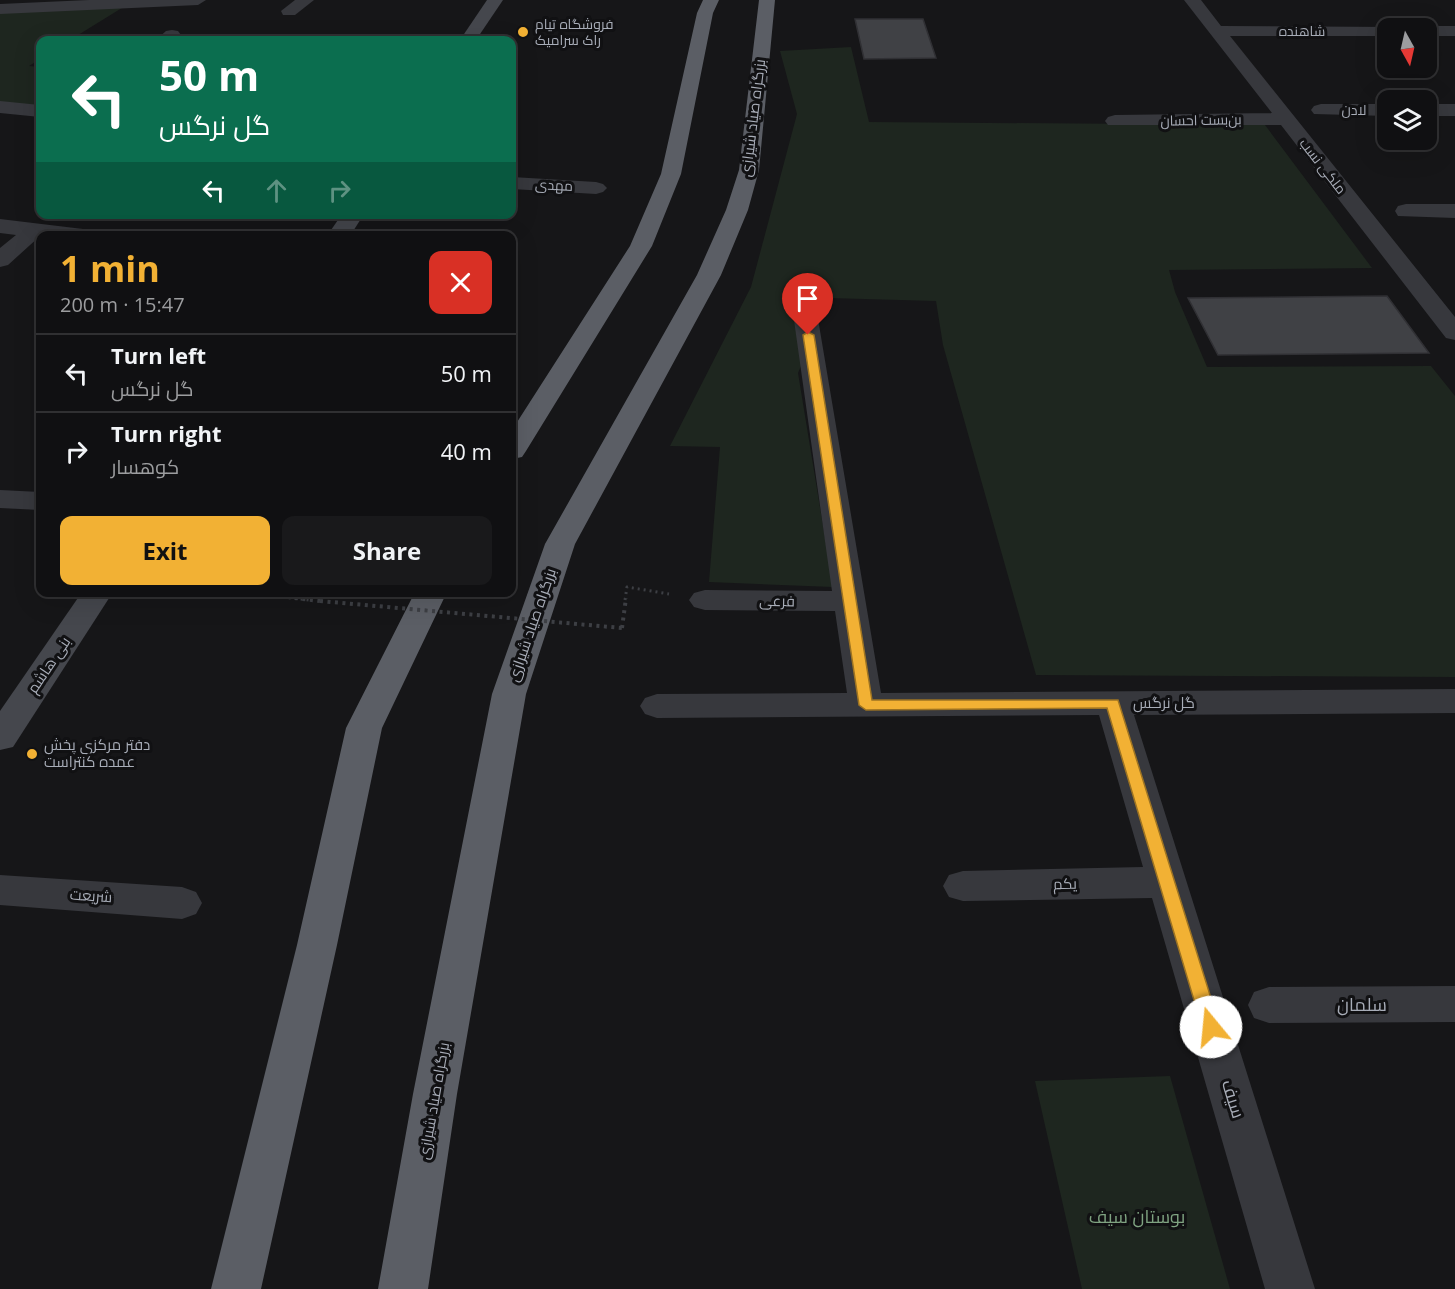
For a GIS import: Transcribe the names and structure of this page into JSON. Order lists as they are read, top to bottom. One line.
{"streets":{"highway":["بزرگراه صیاد شیرازی"],"main road":["بنی هاشم"],"street":["شاهنده","لادن","بن‌بست احسان","ملکی نسب","مهدی","فرعی","گل نرگس","یکم","شریعت","سلمان","سیف"]},"crossings":[["شاهنده","ملکی نسب"],["بن‌بست احسان","ملکی نسب"],["گل نرگس","سیف"],["یکم","سیف"]],"parks":["بوستان سیف"],"places":["فروشگاه تیام راک سرامیک","دفتر مرکزی پخش عمده کنتراست"],"north":"bottom","page":{"turn":["50 m","گل نرگس"],"heading":["1 min","200 m · 15:47"],"list":[{"name":"Turn left","note":"گل نرگس","value":"50 m"},{"name":"Turn right","note":"کوهسار","value":"40 m"}],"buttons":["Exit","Share"]}}
